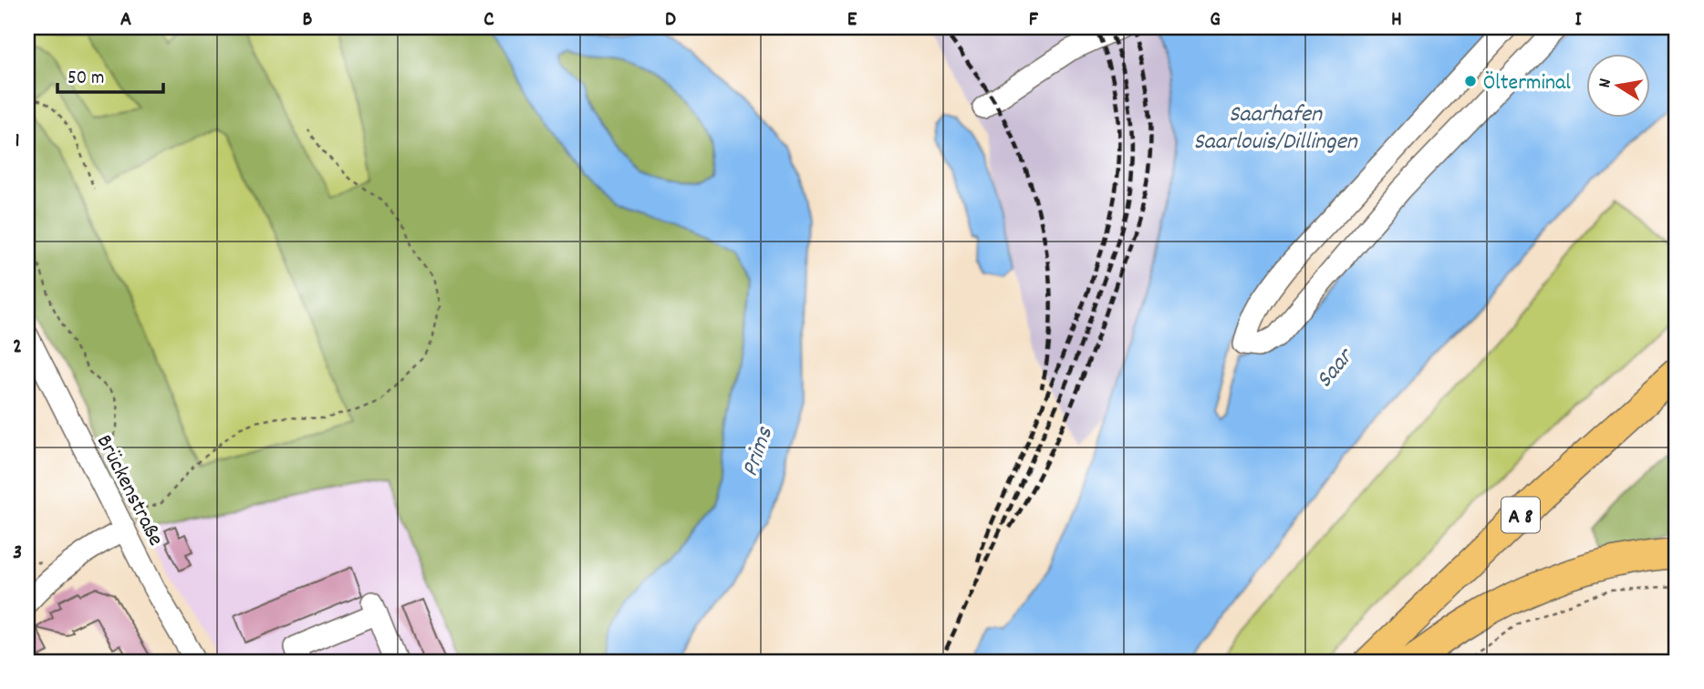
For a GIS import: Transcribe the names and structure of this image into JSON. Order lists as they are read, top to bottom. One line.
{"streets":{"highway":["A 8"],"street":["Brückenstraße"]},"water":["Saarhafen Saarlouis/Dillingen","Saar","Prims"],"places":["Ölterminal"],"scale_bar":"50 m","north":"left","grid":{"columns":["A","B","C","D","E","F","G","H","I"],"rows":["1","2","3"]}}
